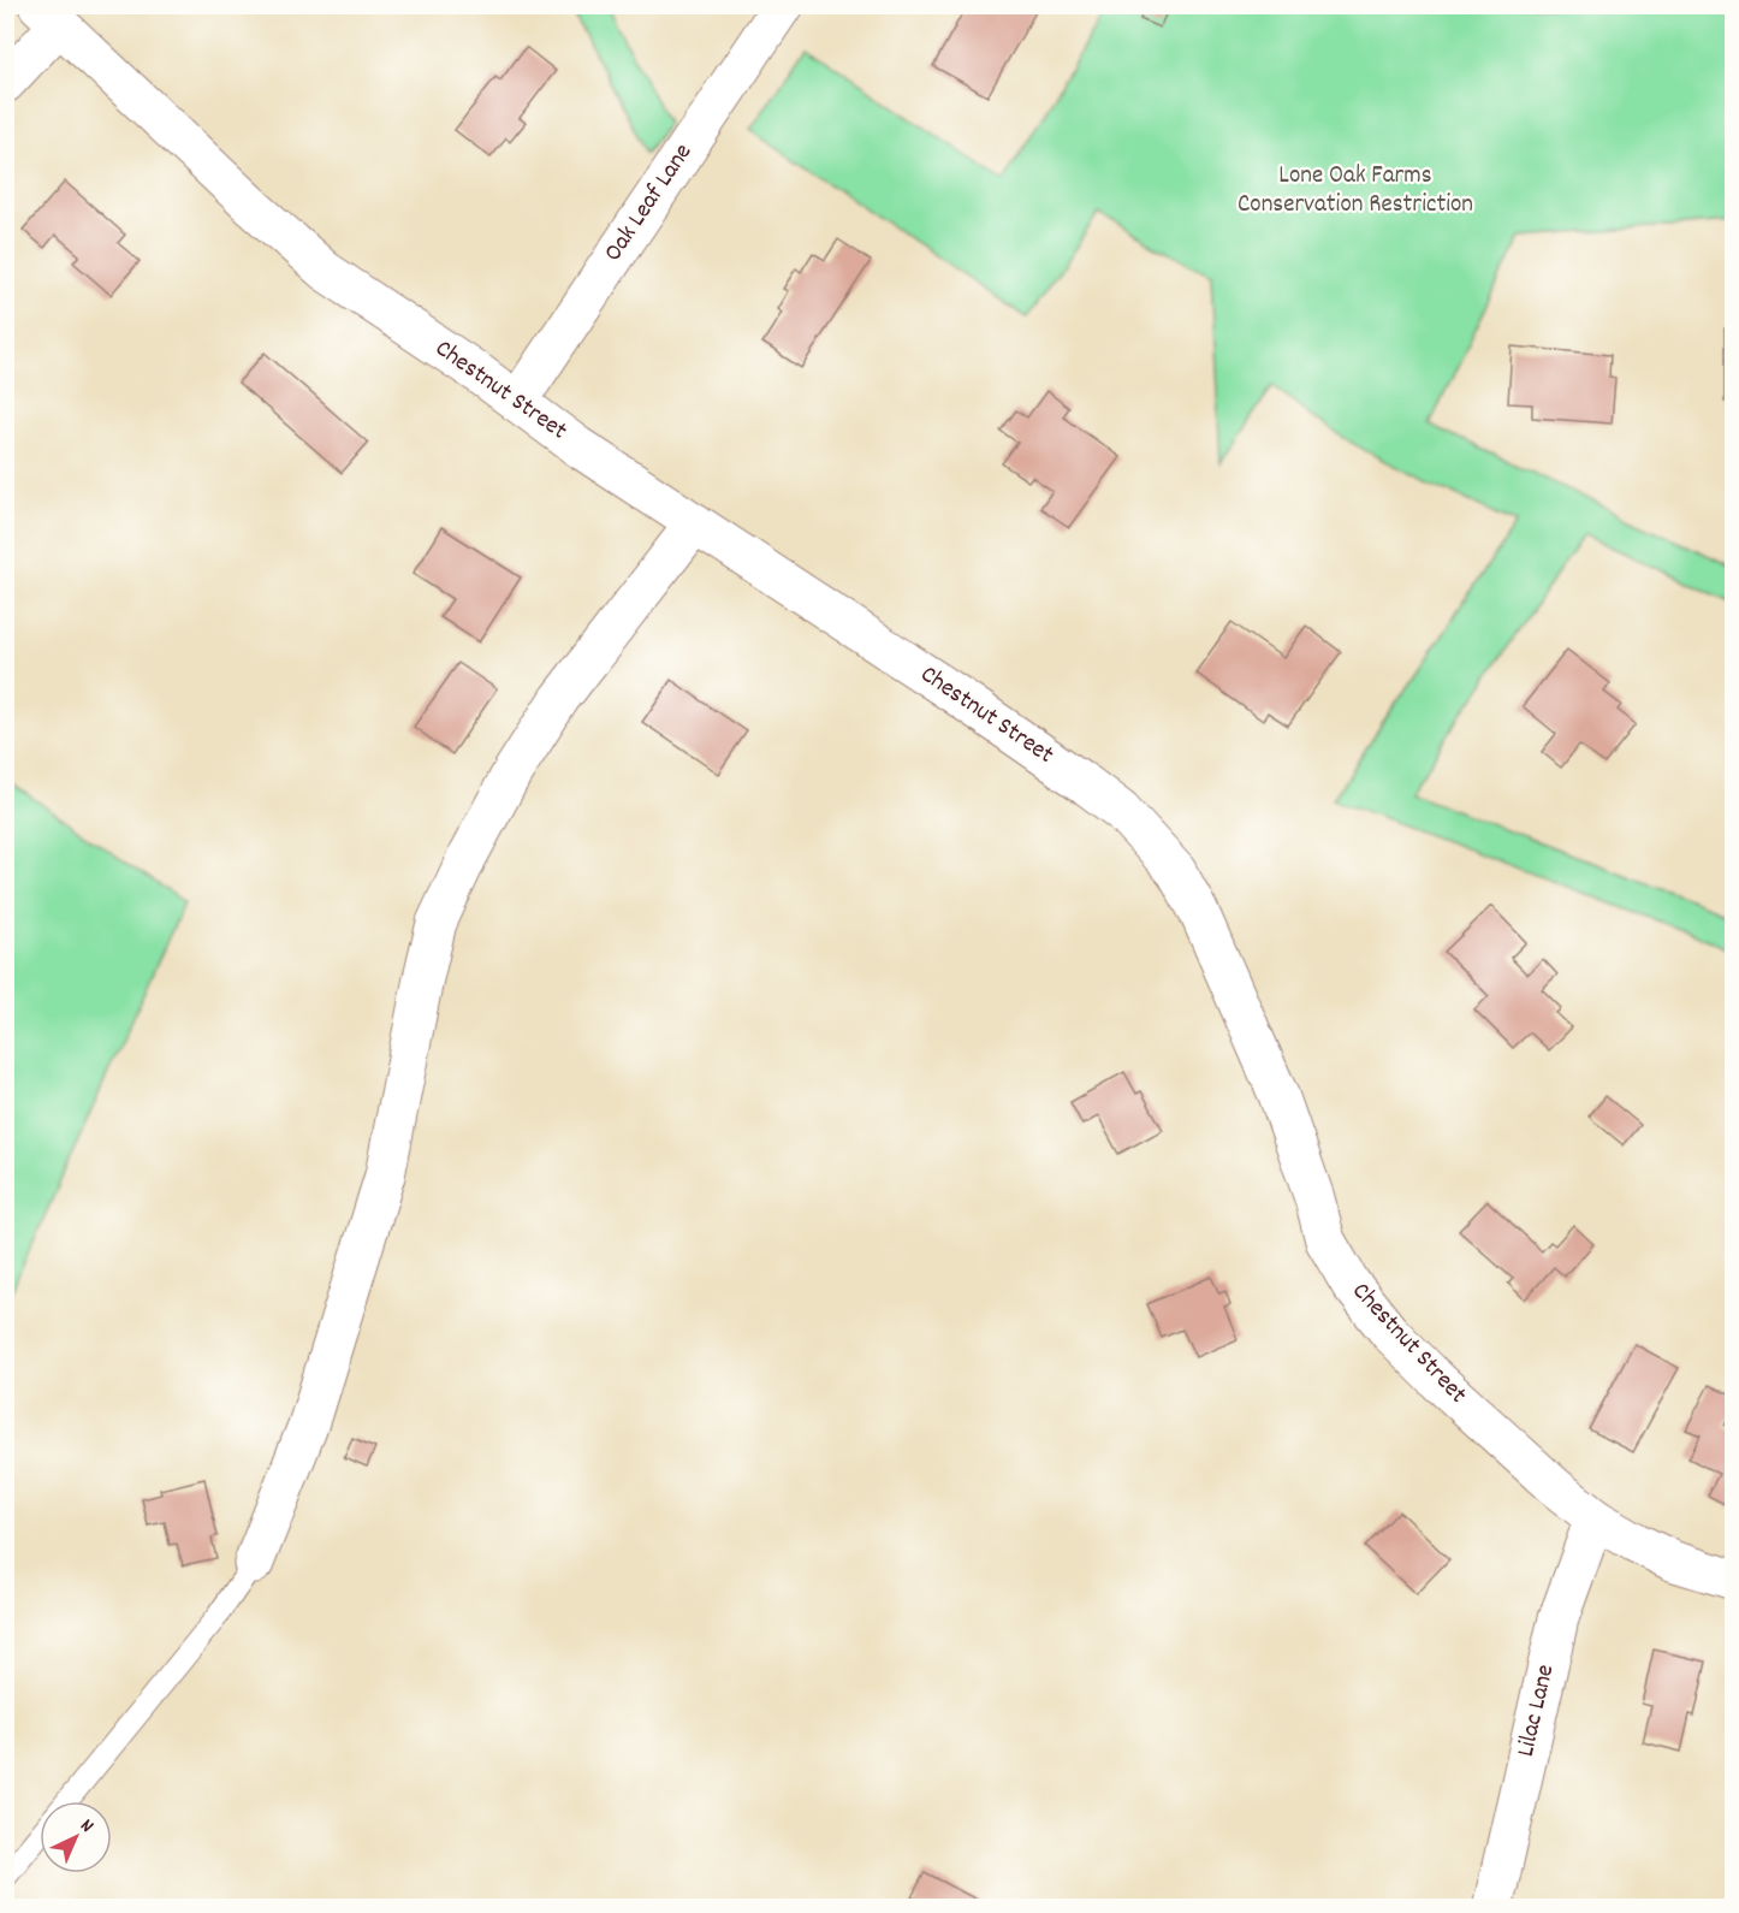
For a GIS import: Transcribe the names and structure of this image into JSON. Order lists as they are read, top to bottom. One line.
{"streets":{"street":["Oak Leaf Lane","Chestnut Street","Lilac Lane"]},"crossings":[["Oak Leaf Lane","Chestnut Street"],["Chestnut Street","Lilac Lane"]],"parks":["Lone Oak Farms Conservation Restriction"],"north":"top right"}
